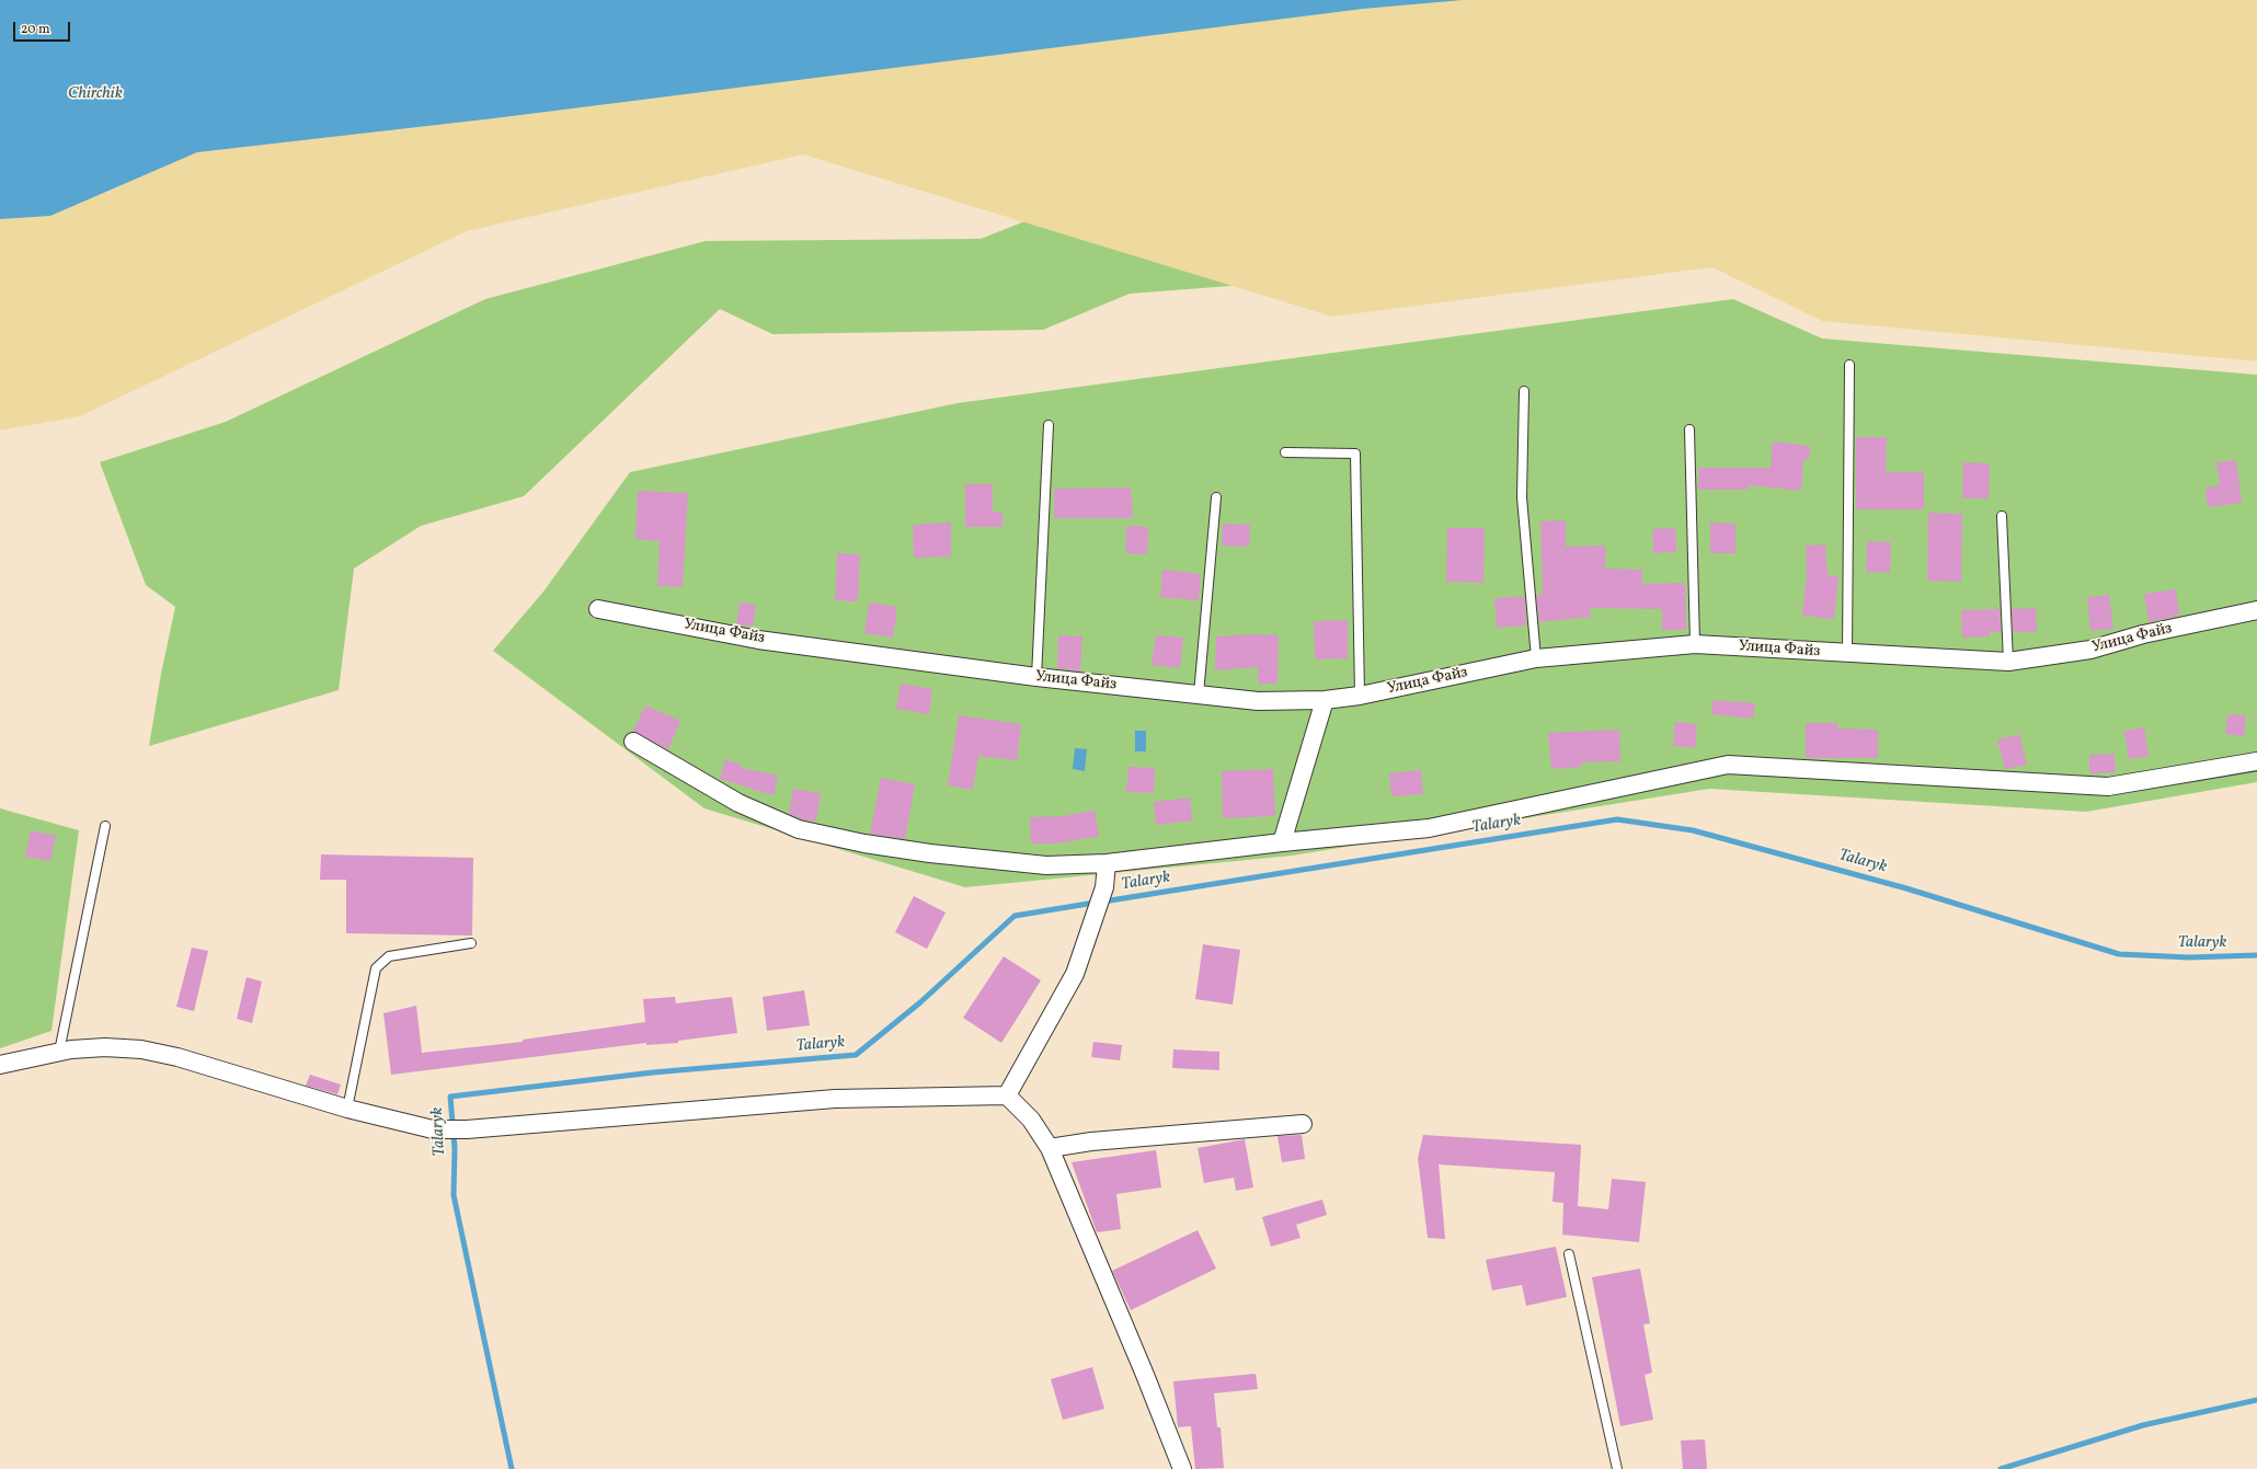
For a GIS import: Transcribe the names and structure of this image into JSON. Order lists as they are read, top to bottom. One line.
{"streets":{"street":["Улица Файз"]},"water":["Chirchik","Talaryk"],"scale_bar":"20 m"}
